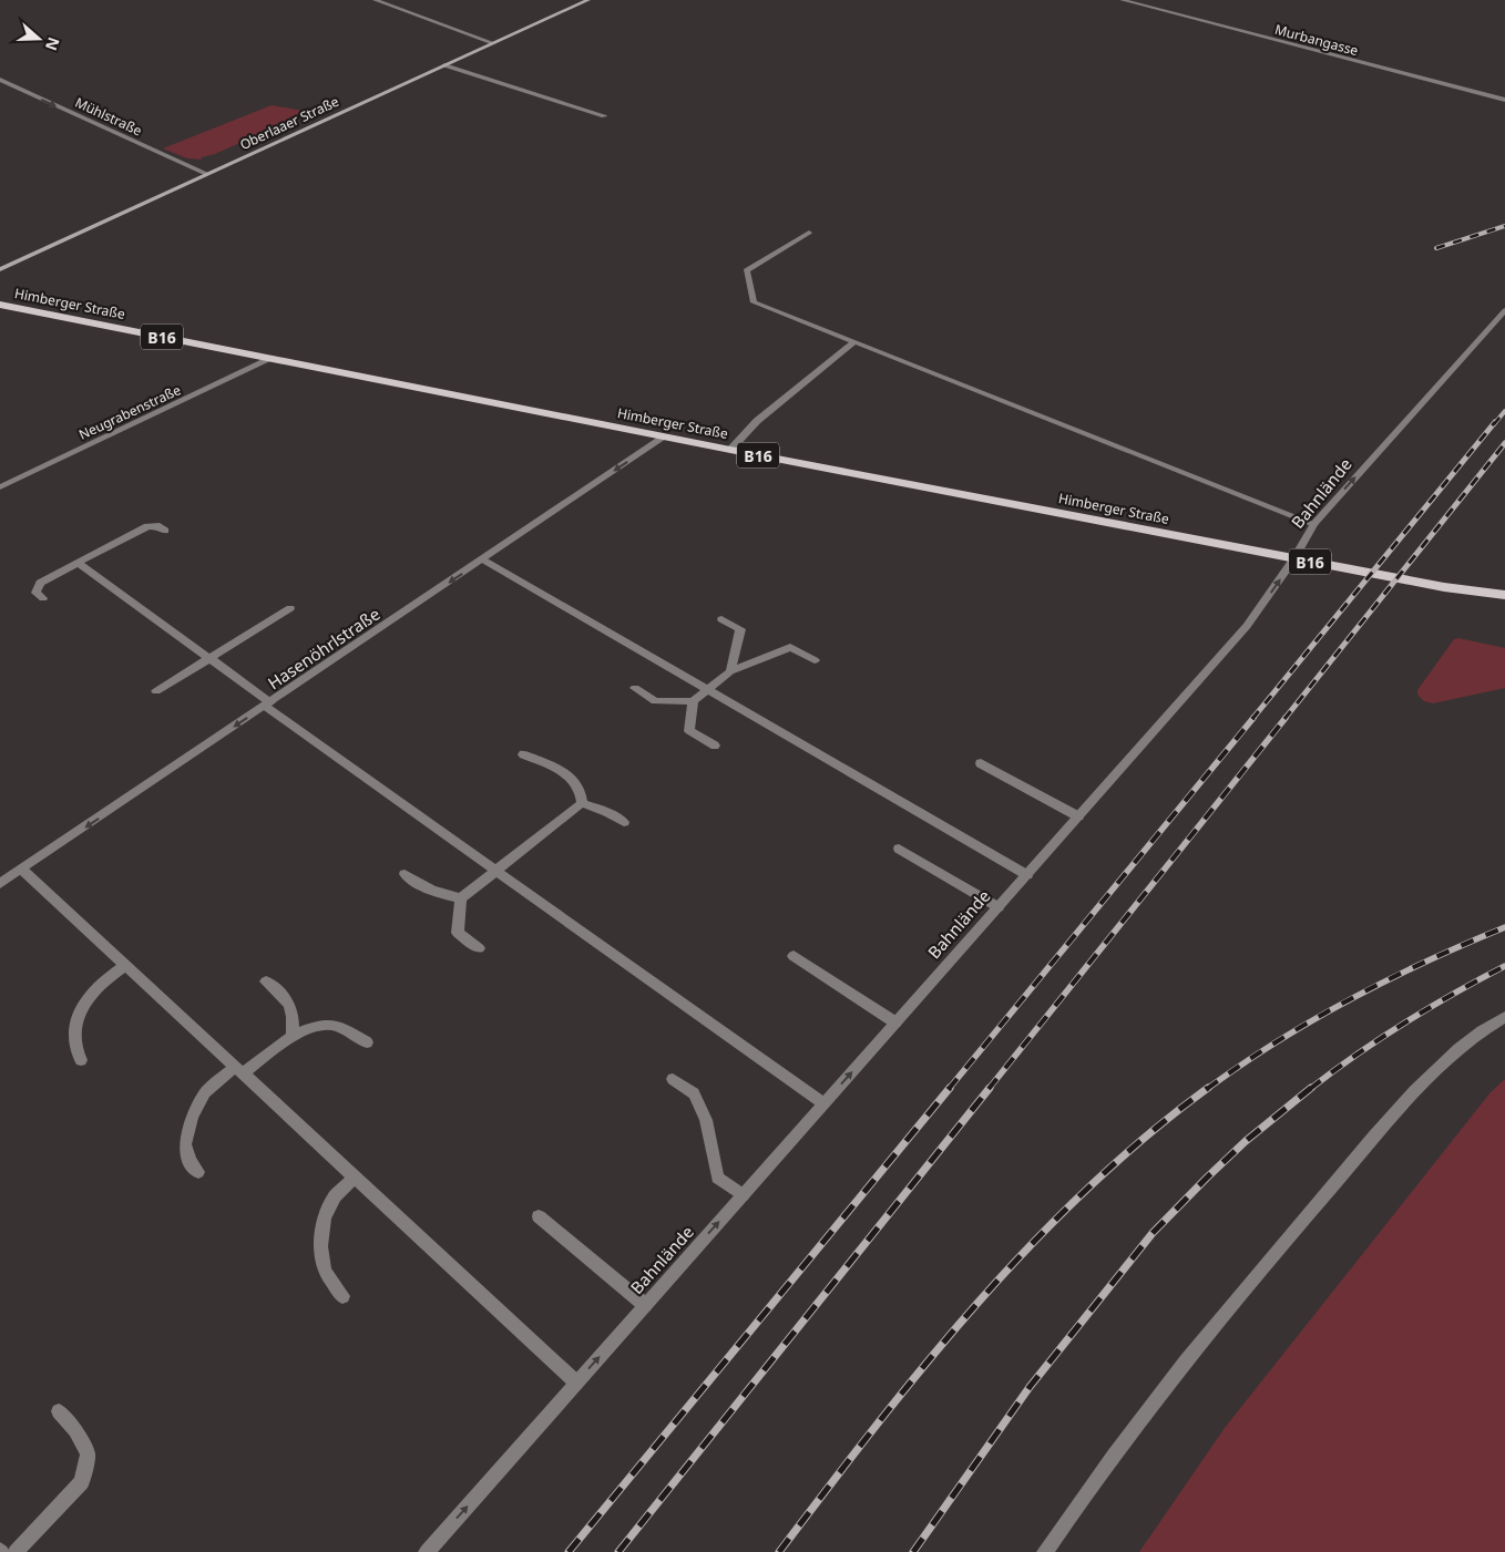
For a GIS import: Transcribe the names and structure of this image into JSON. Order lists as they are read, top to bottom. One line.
{"streets":{"main road":["Oberlaaer Straße","Himberger Straße","B16"],"street":["Murbangasse","Mühlstraße","Neugrabenstraße","Bahnlände","Hasenöhrlstraße"]},"crossings":[["Mühlstraße","Oberlaaer Straße"],["Himberger Straße","Neugrabenstraße"],["Himberger Straße","Bahnlände"],["Himberger Straße","Hasenöhrlstraße"]],"one_way":["Mühlstraße","Bahnlände","Hasenöhrlstraße"],"north":"right"}
